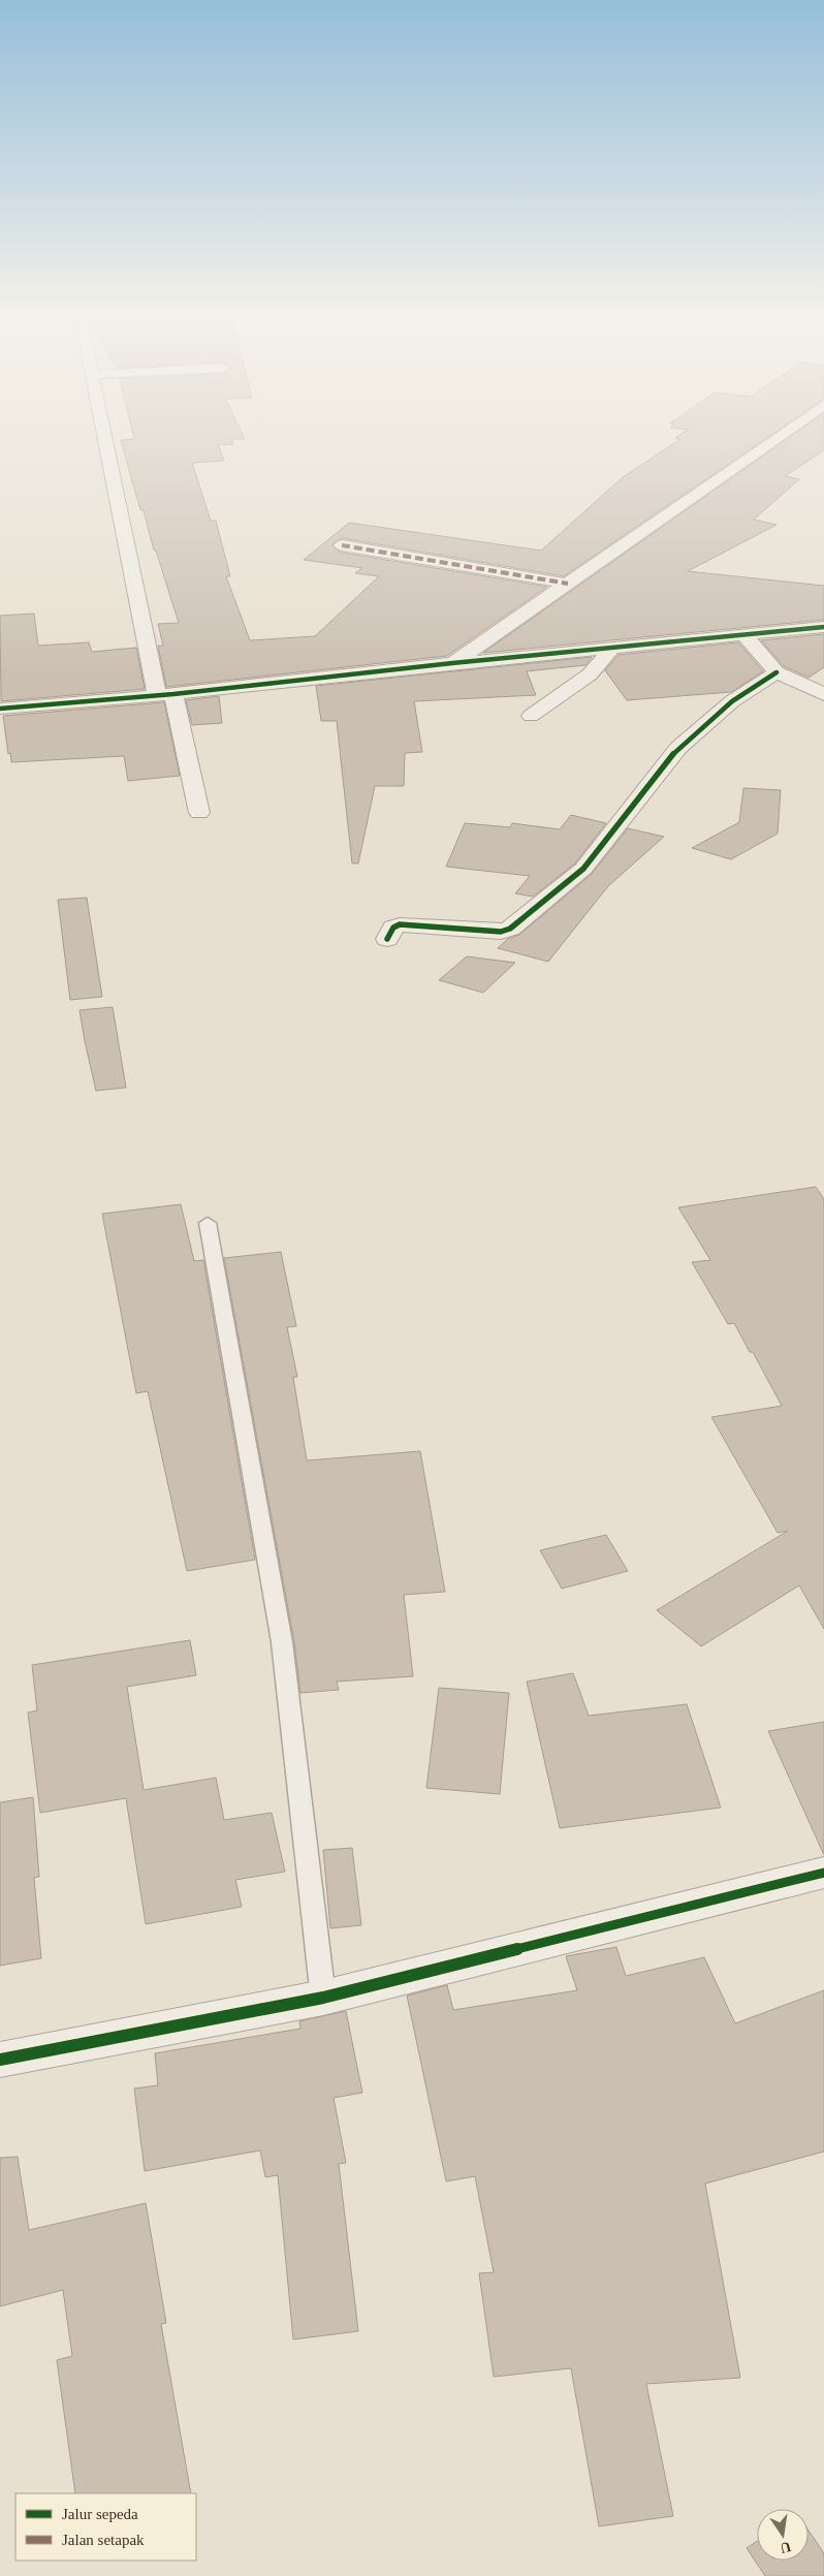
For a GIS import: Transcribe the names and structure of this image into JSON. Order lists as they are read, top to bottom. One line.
{"legend":["Jalur sepeda","Jalan setapak"],"north":"bottom"}
